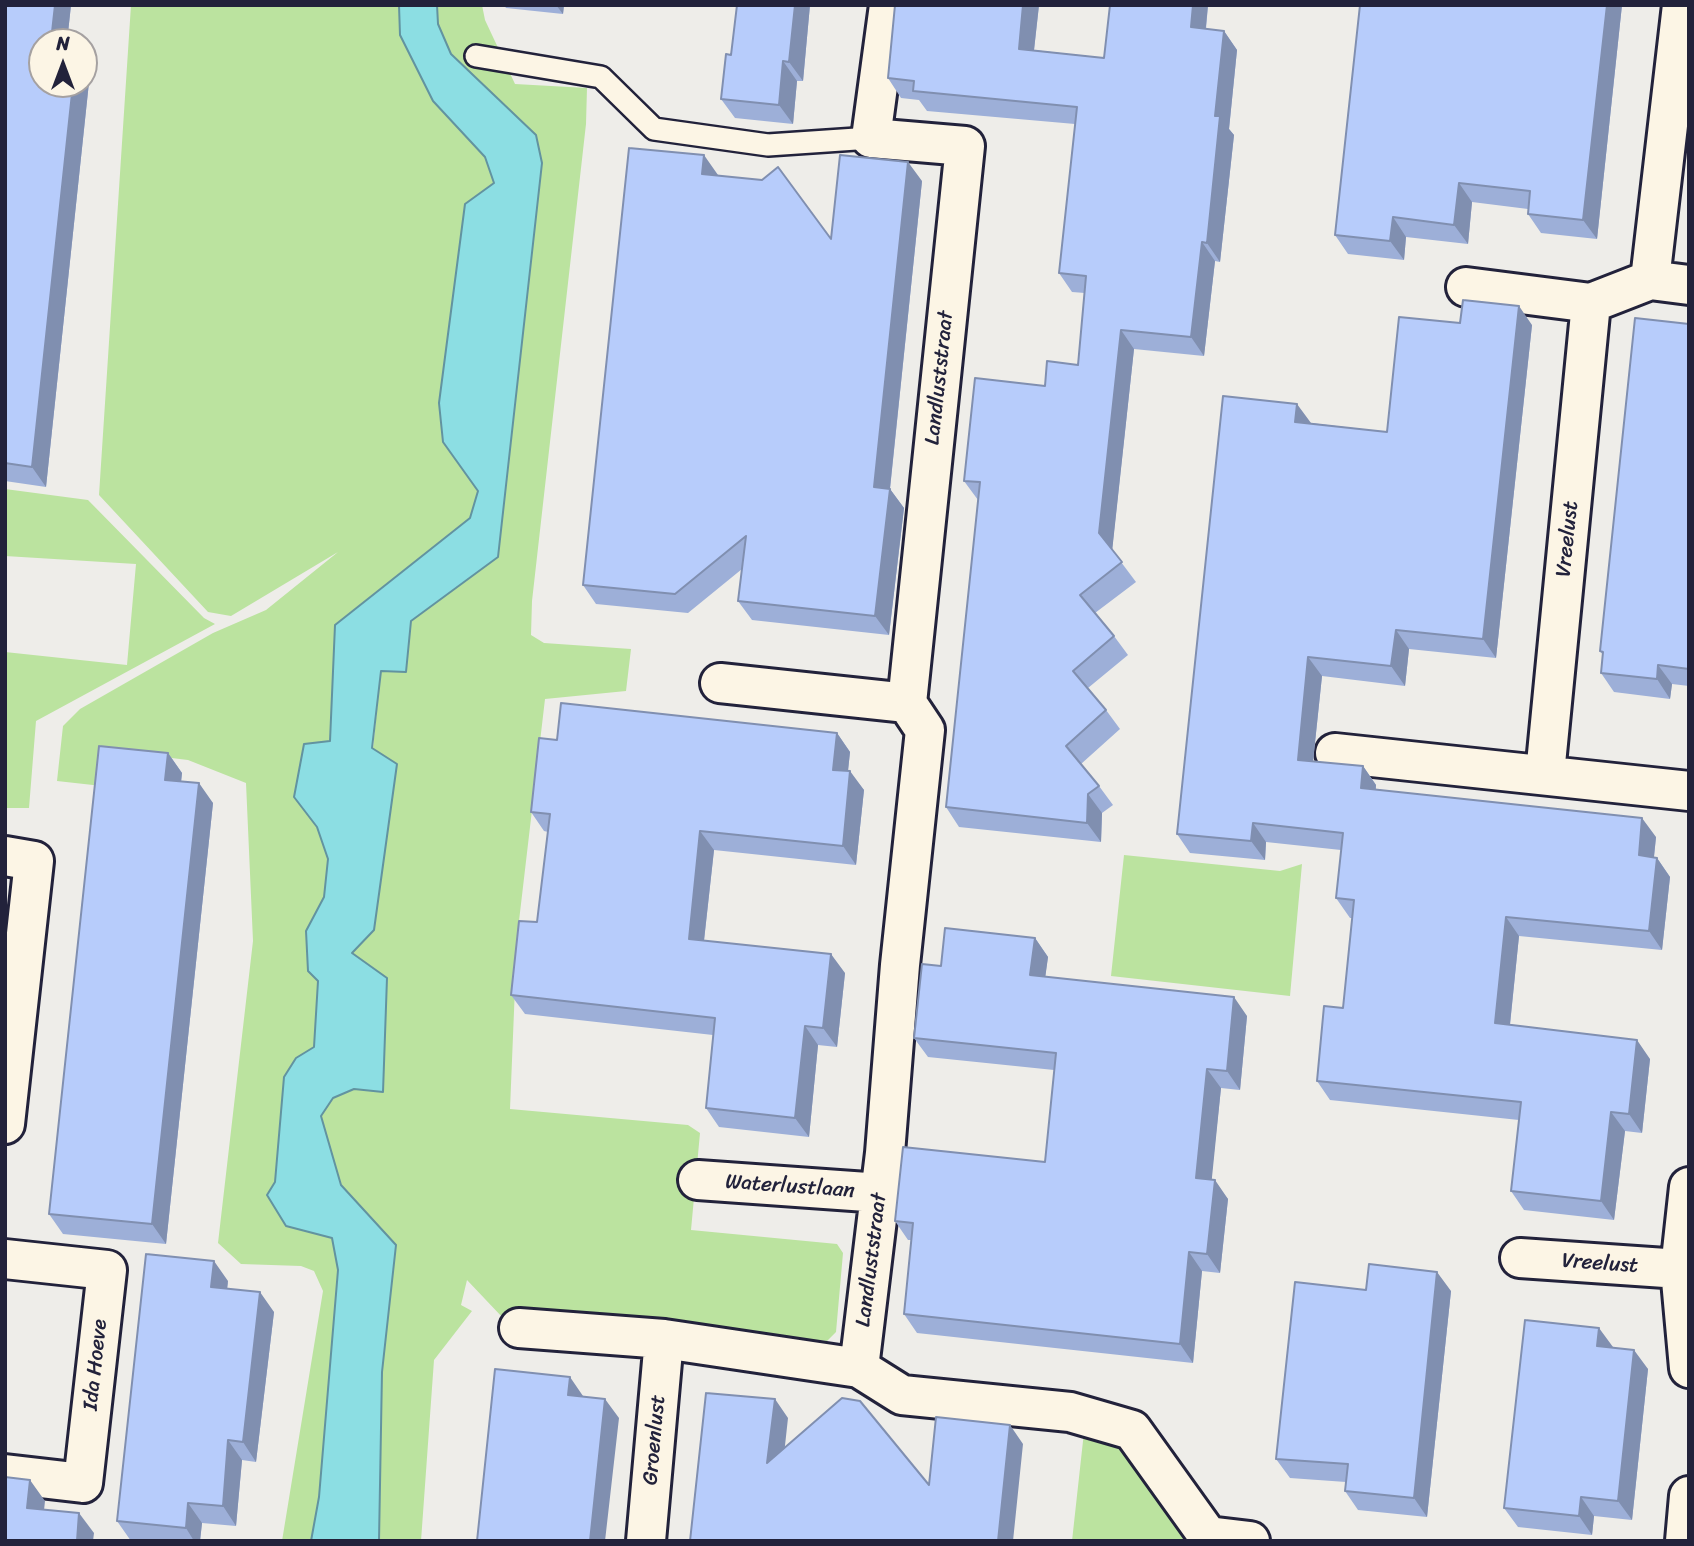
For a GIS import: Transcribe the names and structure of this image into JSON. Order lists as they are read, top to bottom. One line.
{"streets":{"street":["Landluststraat","Vreelust","Waterlustlaan","Ida Hoeve","Groenlust"]},"crossings":[["Landluststraat","Waterlustlaan"]],"north":"top"}
